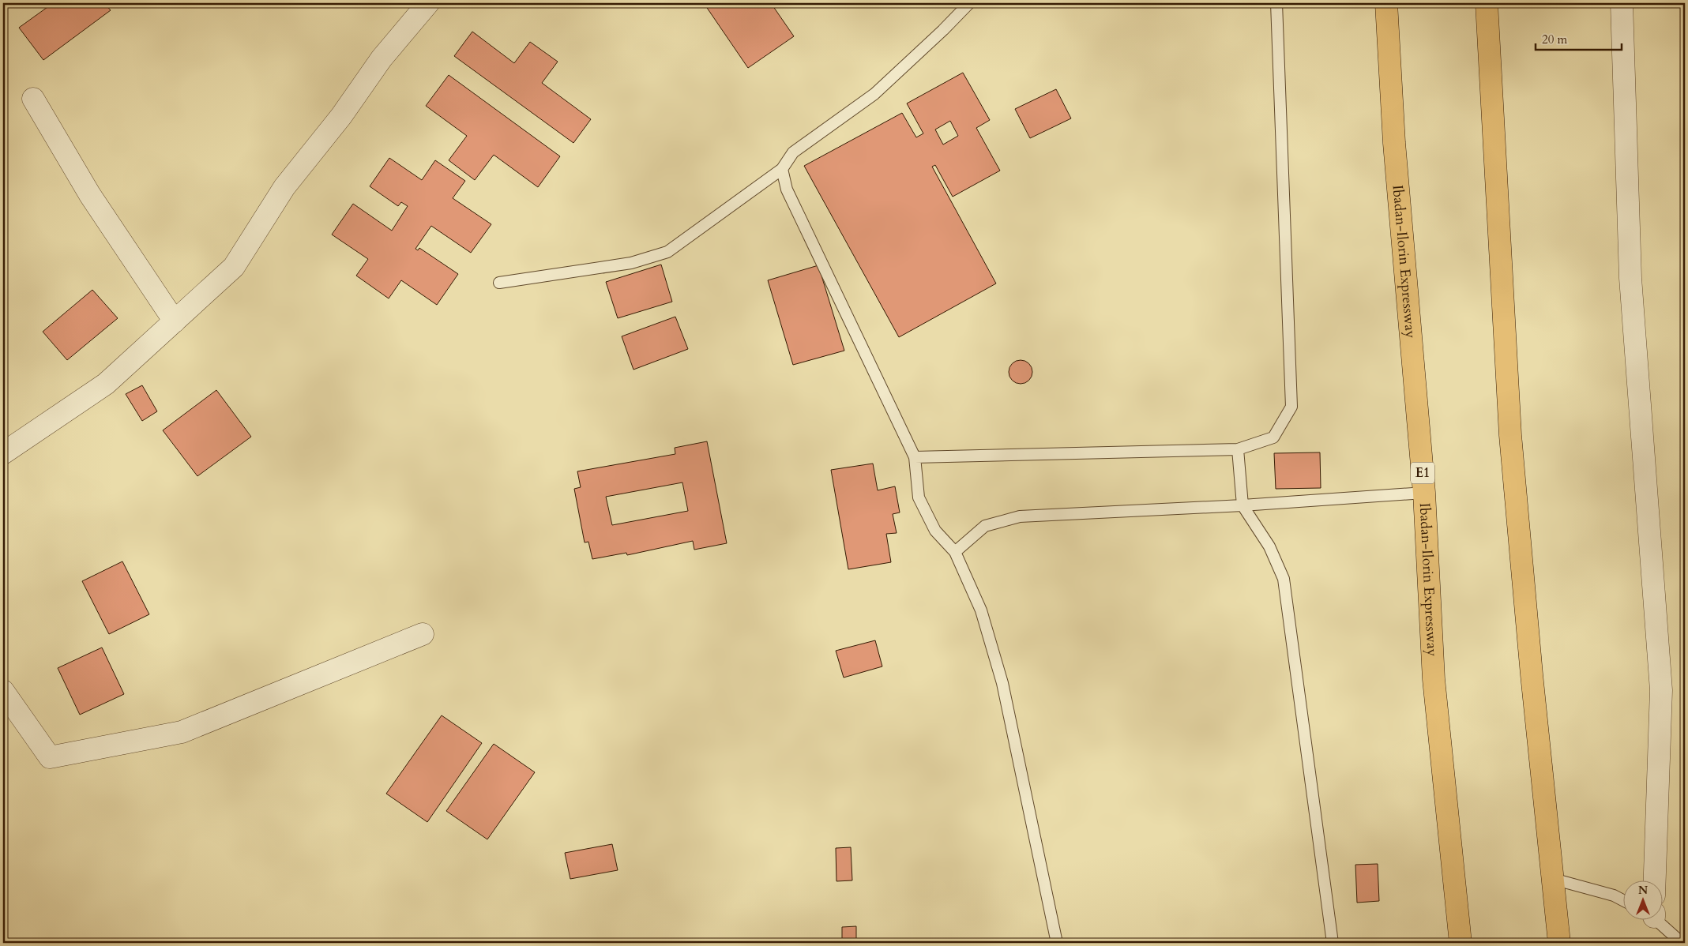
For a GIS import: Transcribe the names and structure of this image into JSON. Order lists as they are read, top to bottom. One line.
{"streets":{"highway":["Ibadan-Ilorin Expressway","E1"]},"scale_bar":"20 m","north":"top"}
